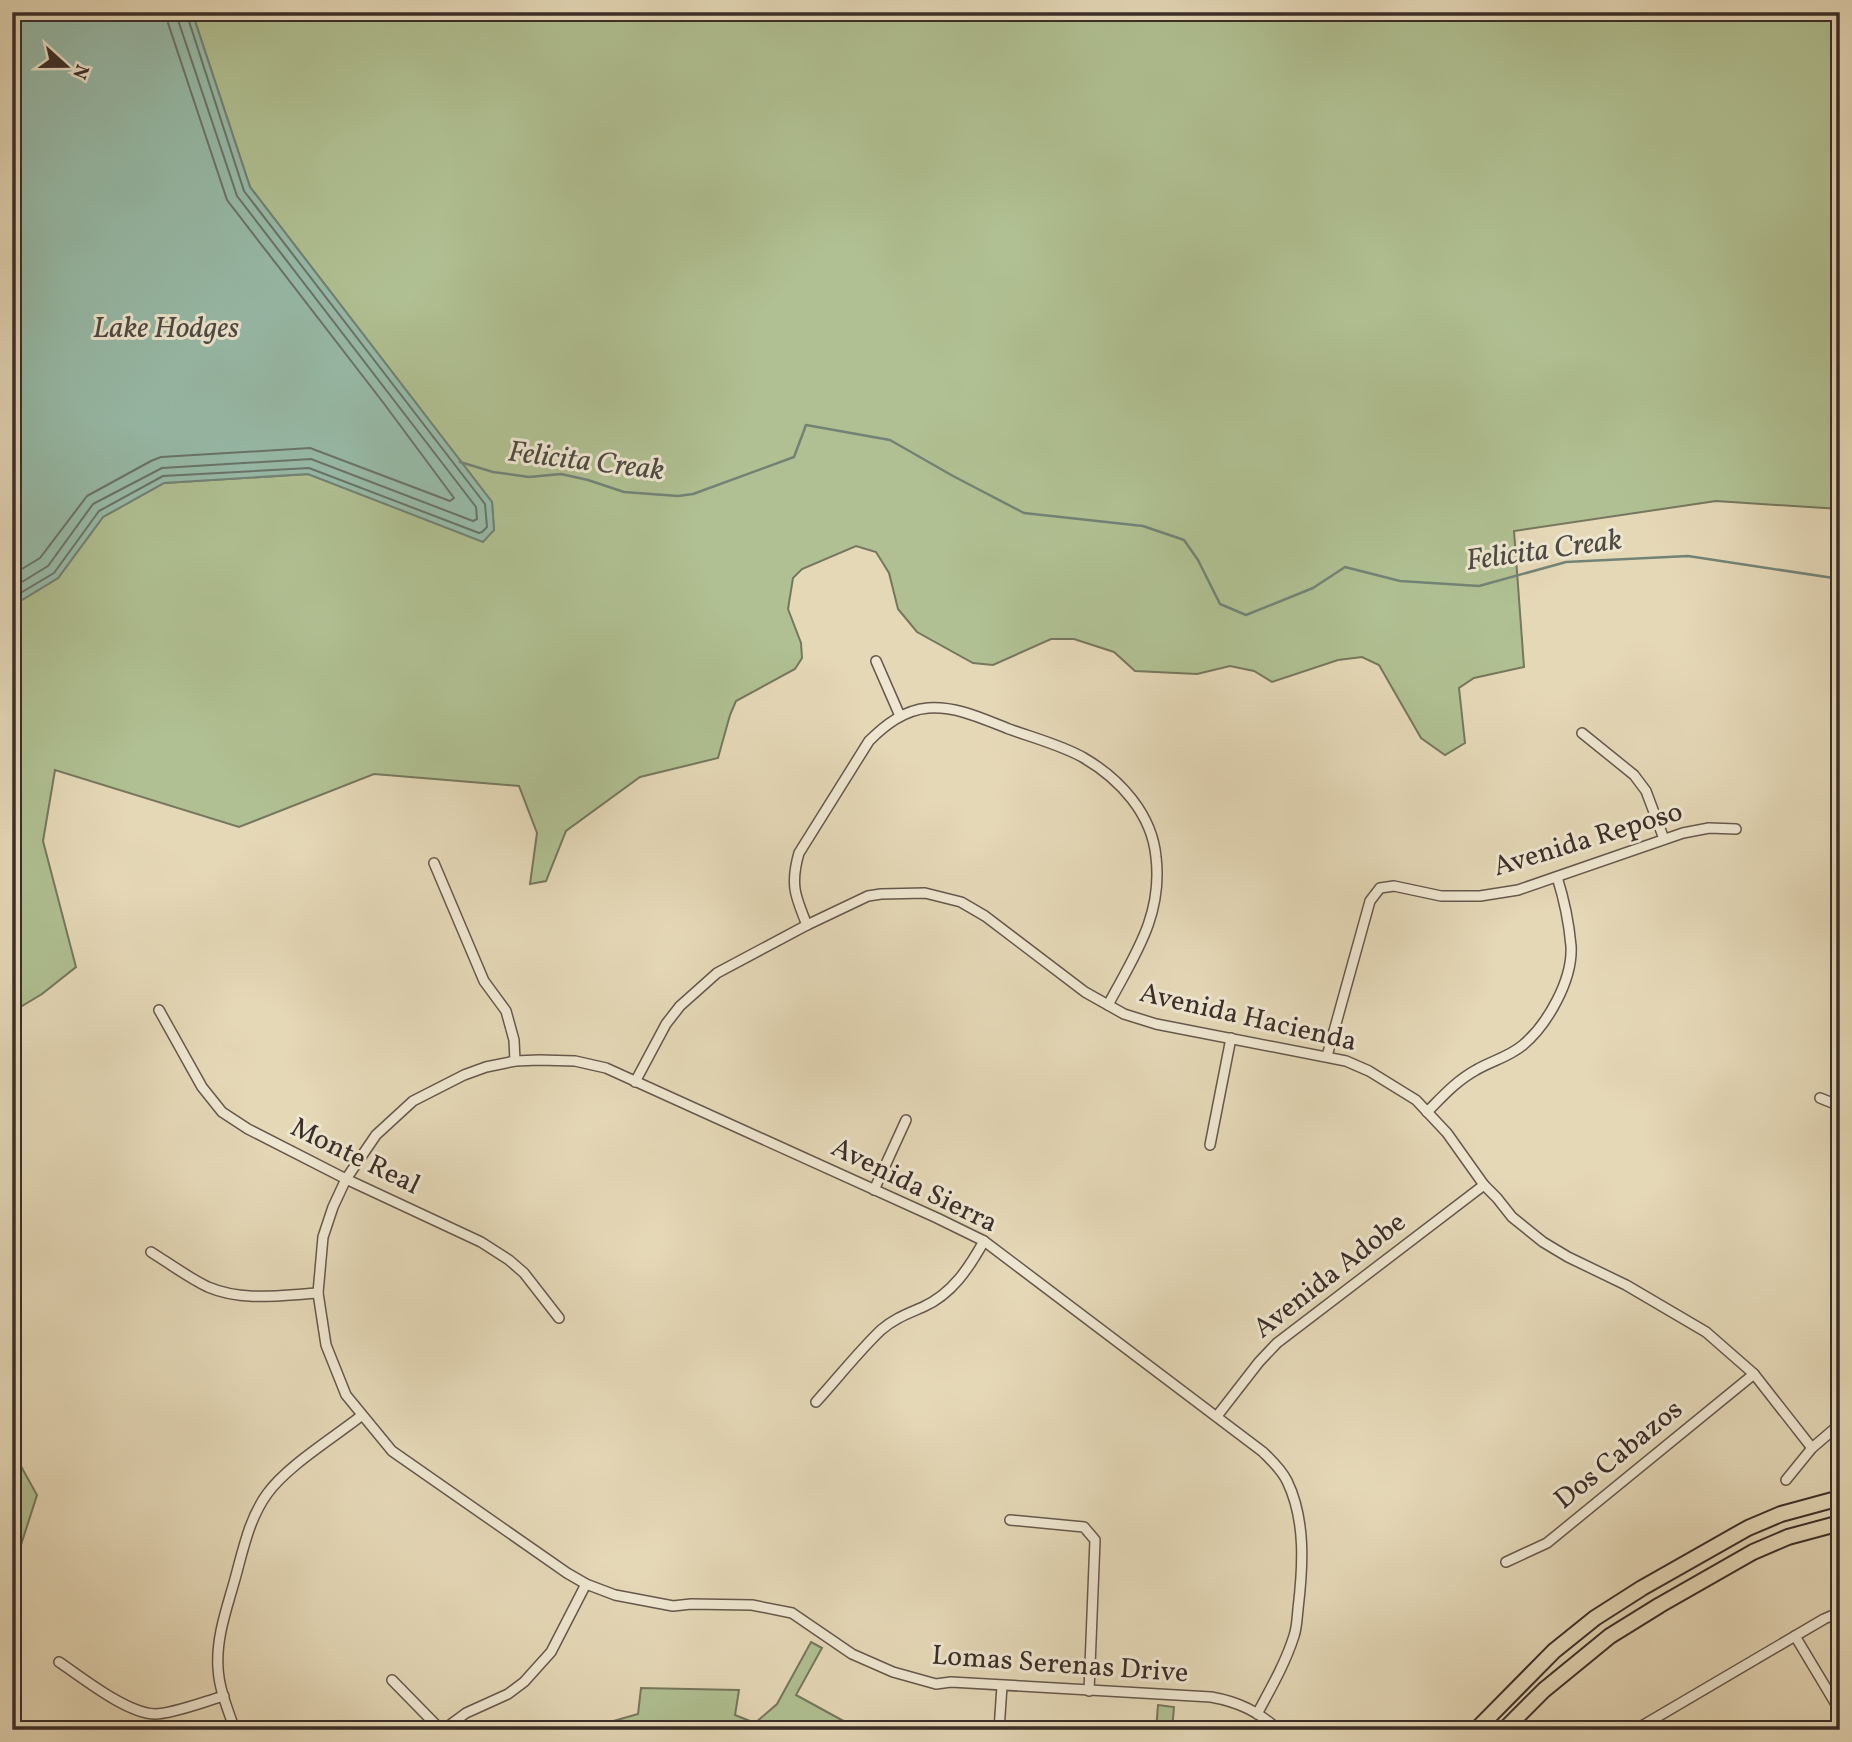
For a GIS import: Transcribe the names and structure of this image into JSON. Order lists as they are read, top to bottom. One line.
{"streets":{"street":["Avenida Reposo","Avenida Hacienda","Monte Real","Avenida Sierra","Avenida Adobe","Dos Cabazos","Lomas Serenas Drive"]},"crossings":[["Avenida Reposo","Avenida Hacienda"],["Avenida Hacienda","Avenida Sierra"],["Avenida Hacienda","Avenida Adobe"],["Avenida Hacienda","Dos Cabazos"],["Monte Real","Avenida Sierra"],["Monte Real","Lomas Serenas Drive"],["Avenida Sierra","Avenida Adobe"],["Avenida Sierra","Lomas Serenas Drive"]],"water":["Lake Hodges","Felicita Creak"],"north":"right"}
